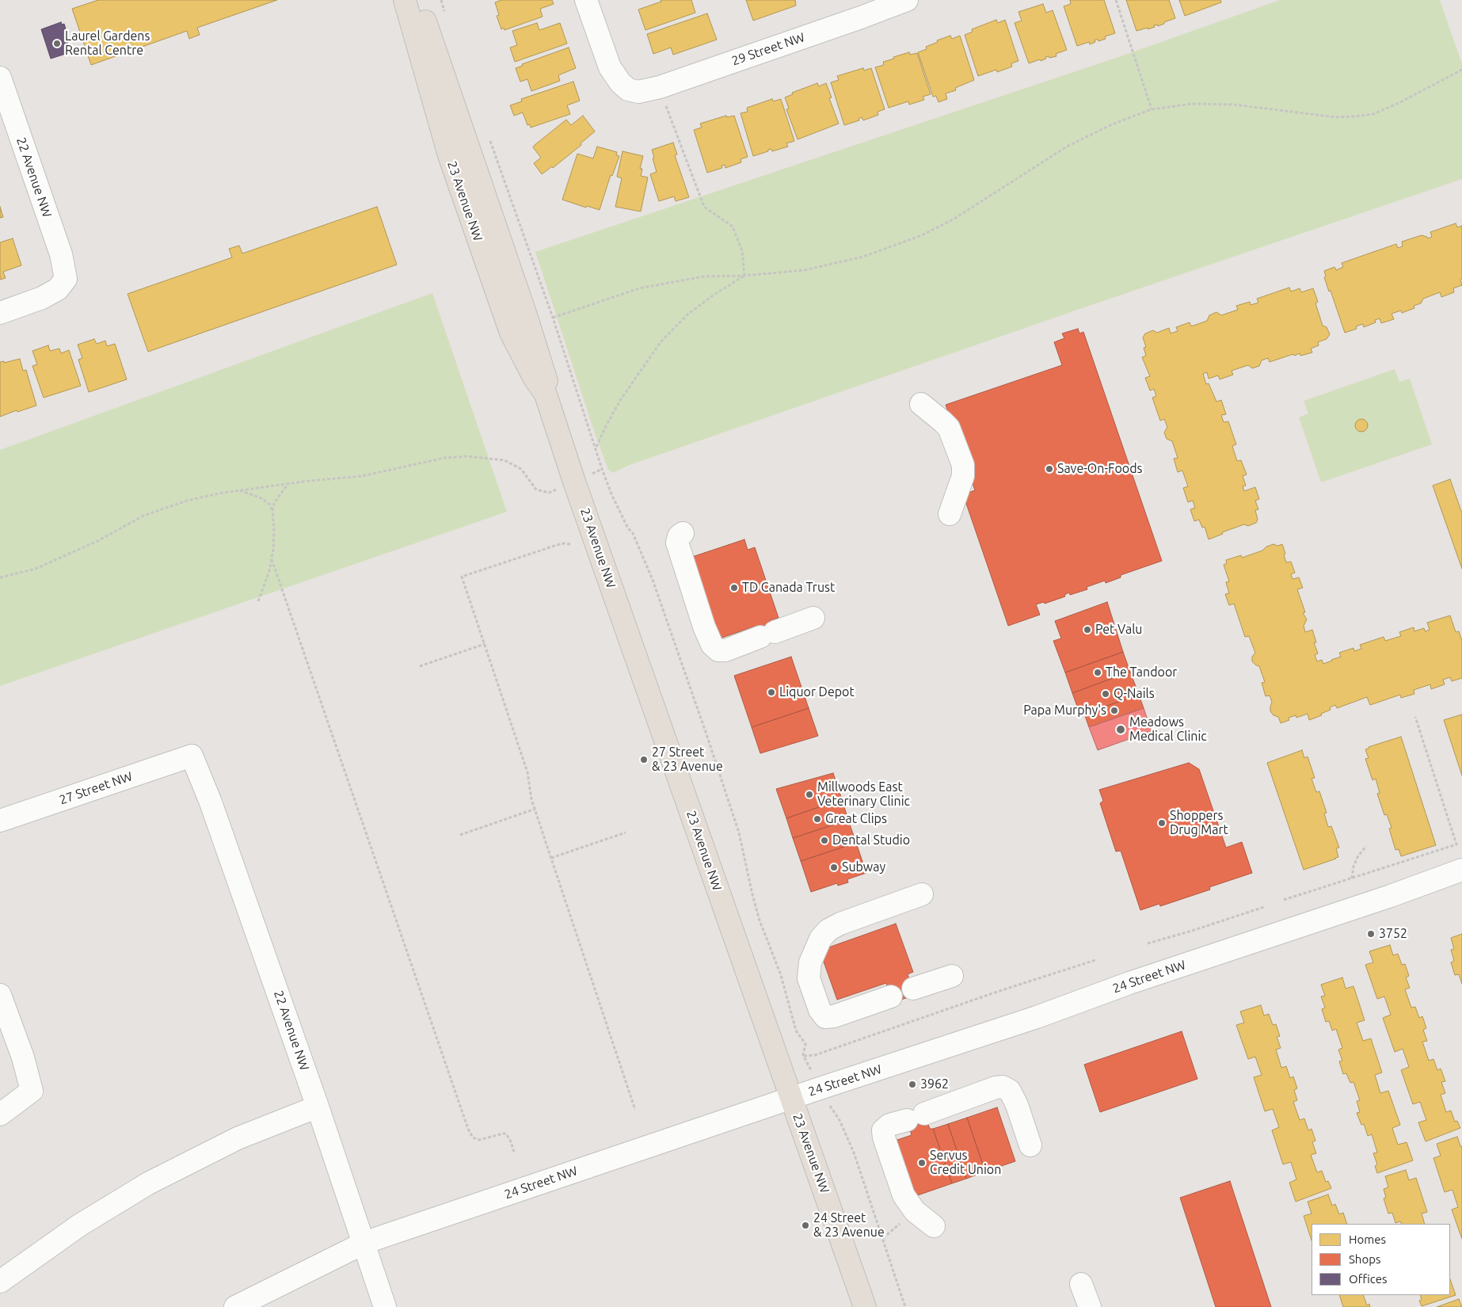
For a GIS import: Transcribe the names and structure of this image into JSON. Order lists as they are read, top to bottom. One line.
{"streets":{"main road":["23 Avenue NW"],"street":["29 Street NW","22 Avenue NW","27 Street NW","24 Street NW"]},"crossings":[["22 Avenue NW","27 Street NW"],["22 Avenue NW","24 Street NW"],["23 Avenue NW","24 Street NW"]],"places":["Laurel Gardens Rental Centre","Save-On-Foods","TD Canada Trust","Pet Valu","The Tandoor","Liquor Depot","Q-Nails","Papa Murphy's","Meadows Medical Clinic","27 Street & 23 Avenue","Millwoods East Veterinary Clinic","Great Clips","Shoppers Drug Mart","Dental Studio","Subway","3752","3962","Servus Credit Union","24 Street & 23 Avenue"],"legend":["Homes","Shops","Offices"]}
